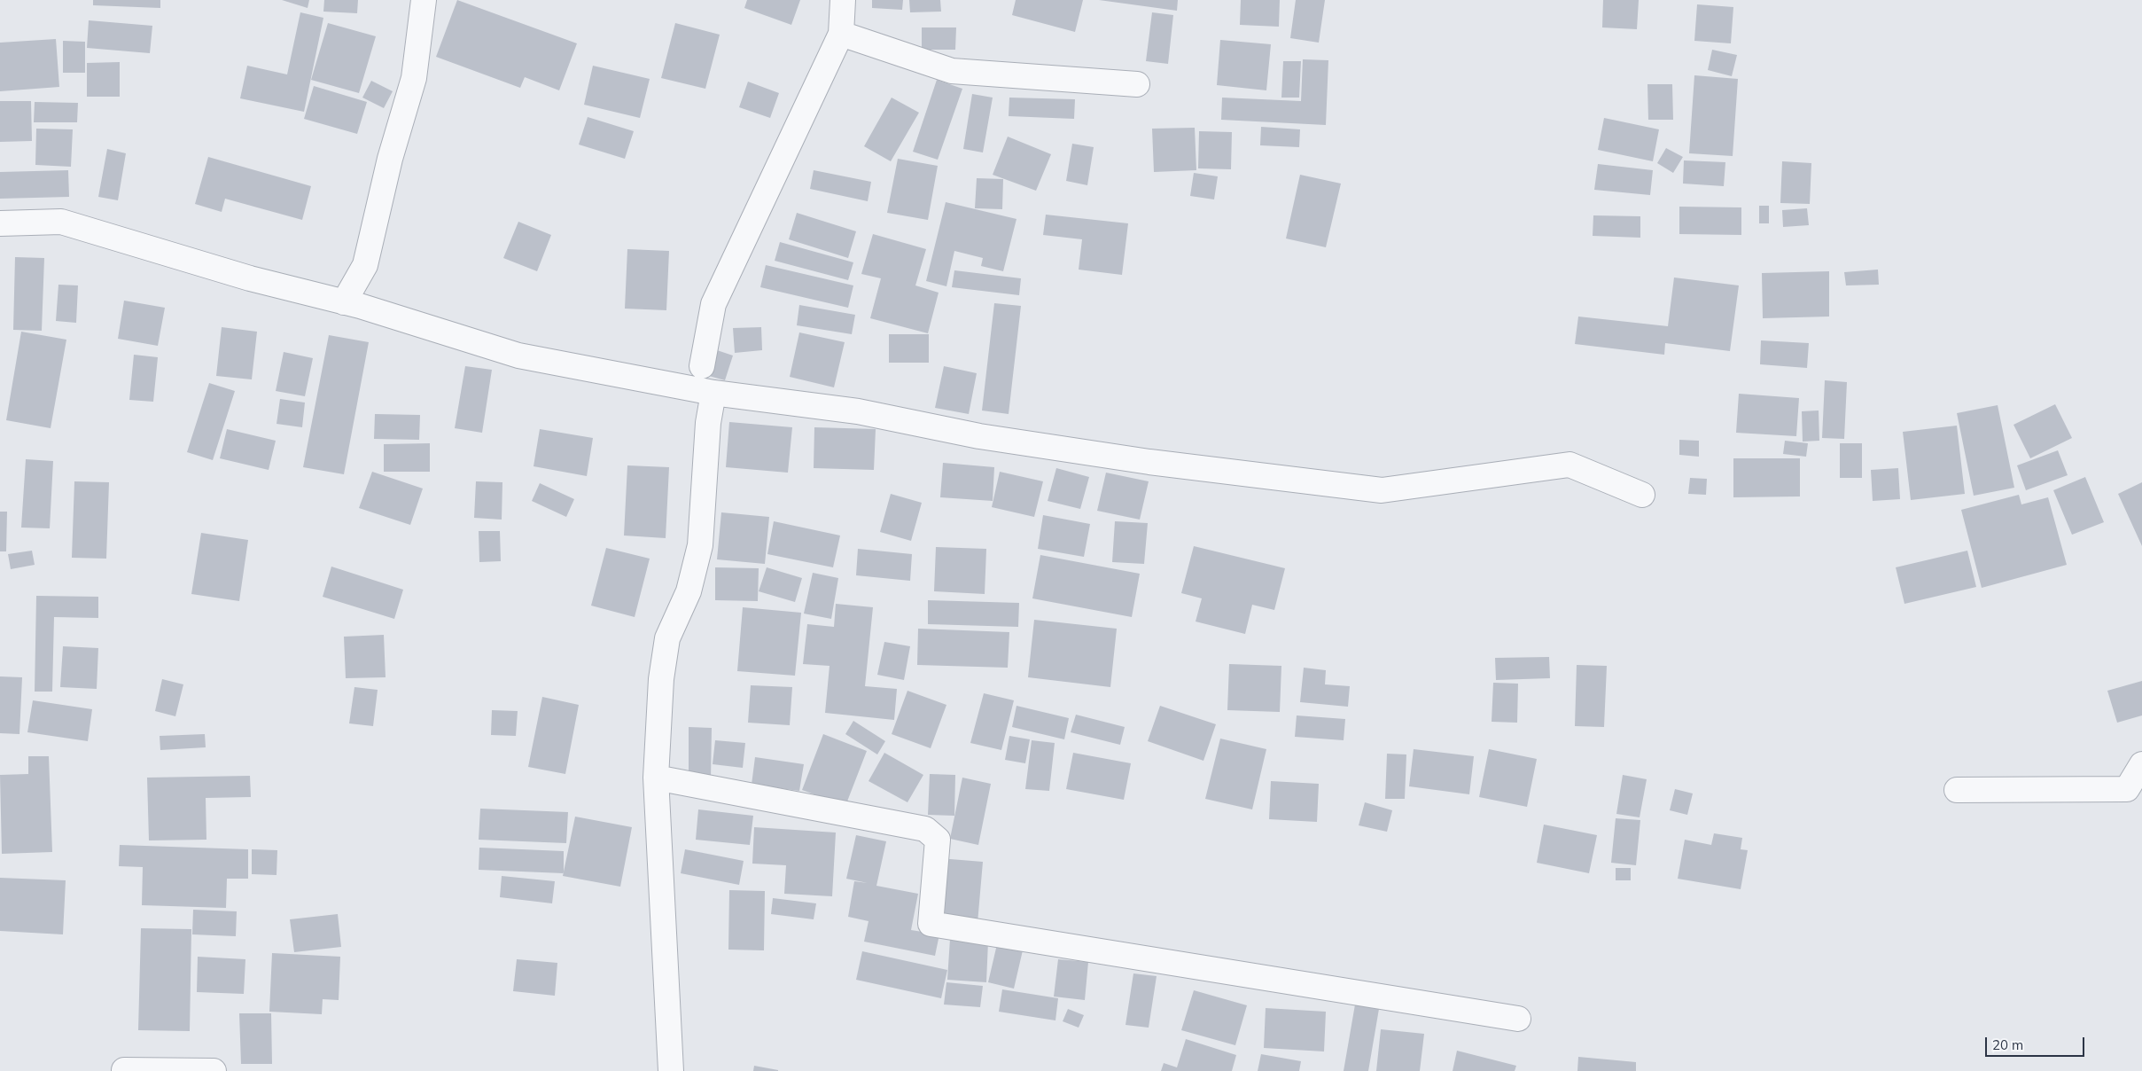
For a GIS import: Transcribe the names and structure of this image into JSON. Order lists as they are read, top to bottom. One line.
{"scale_bar":"20 m"}
